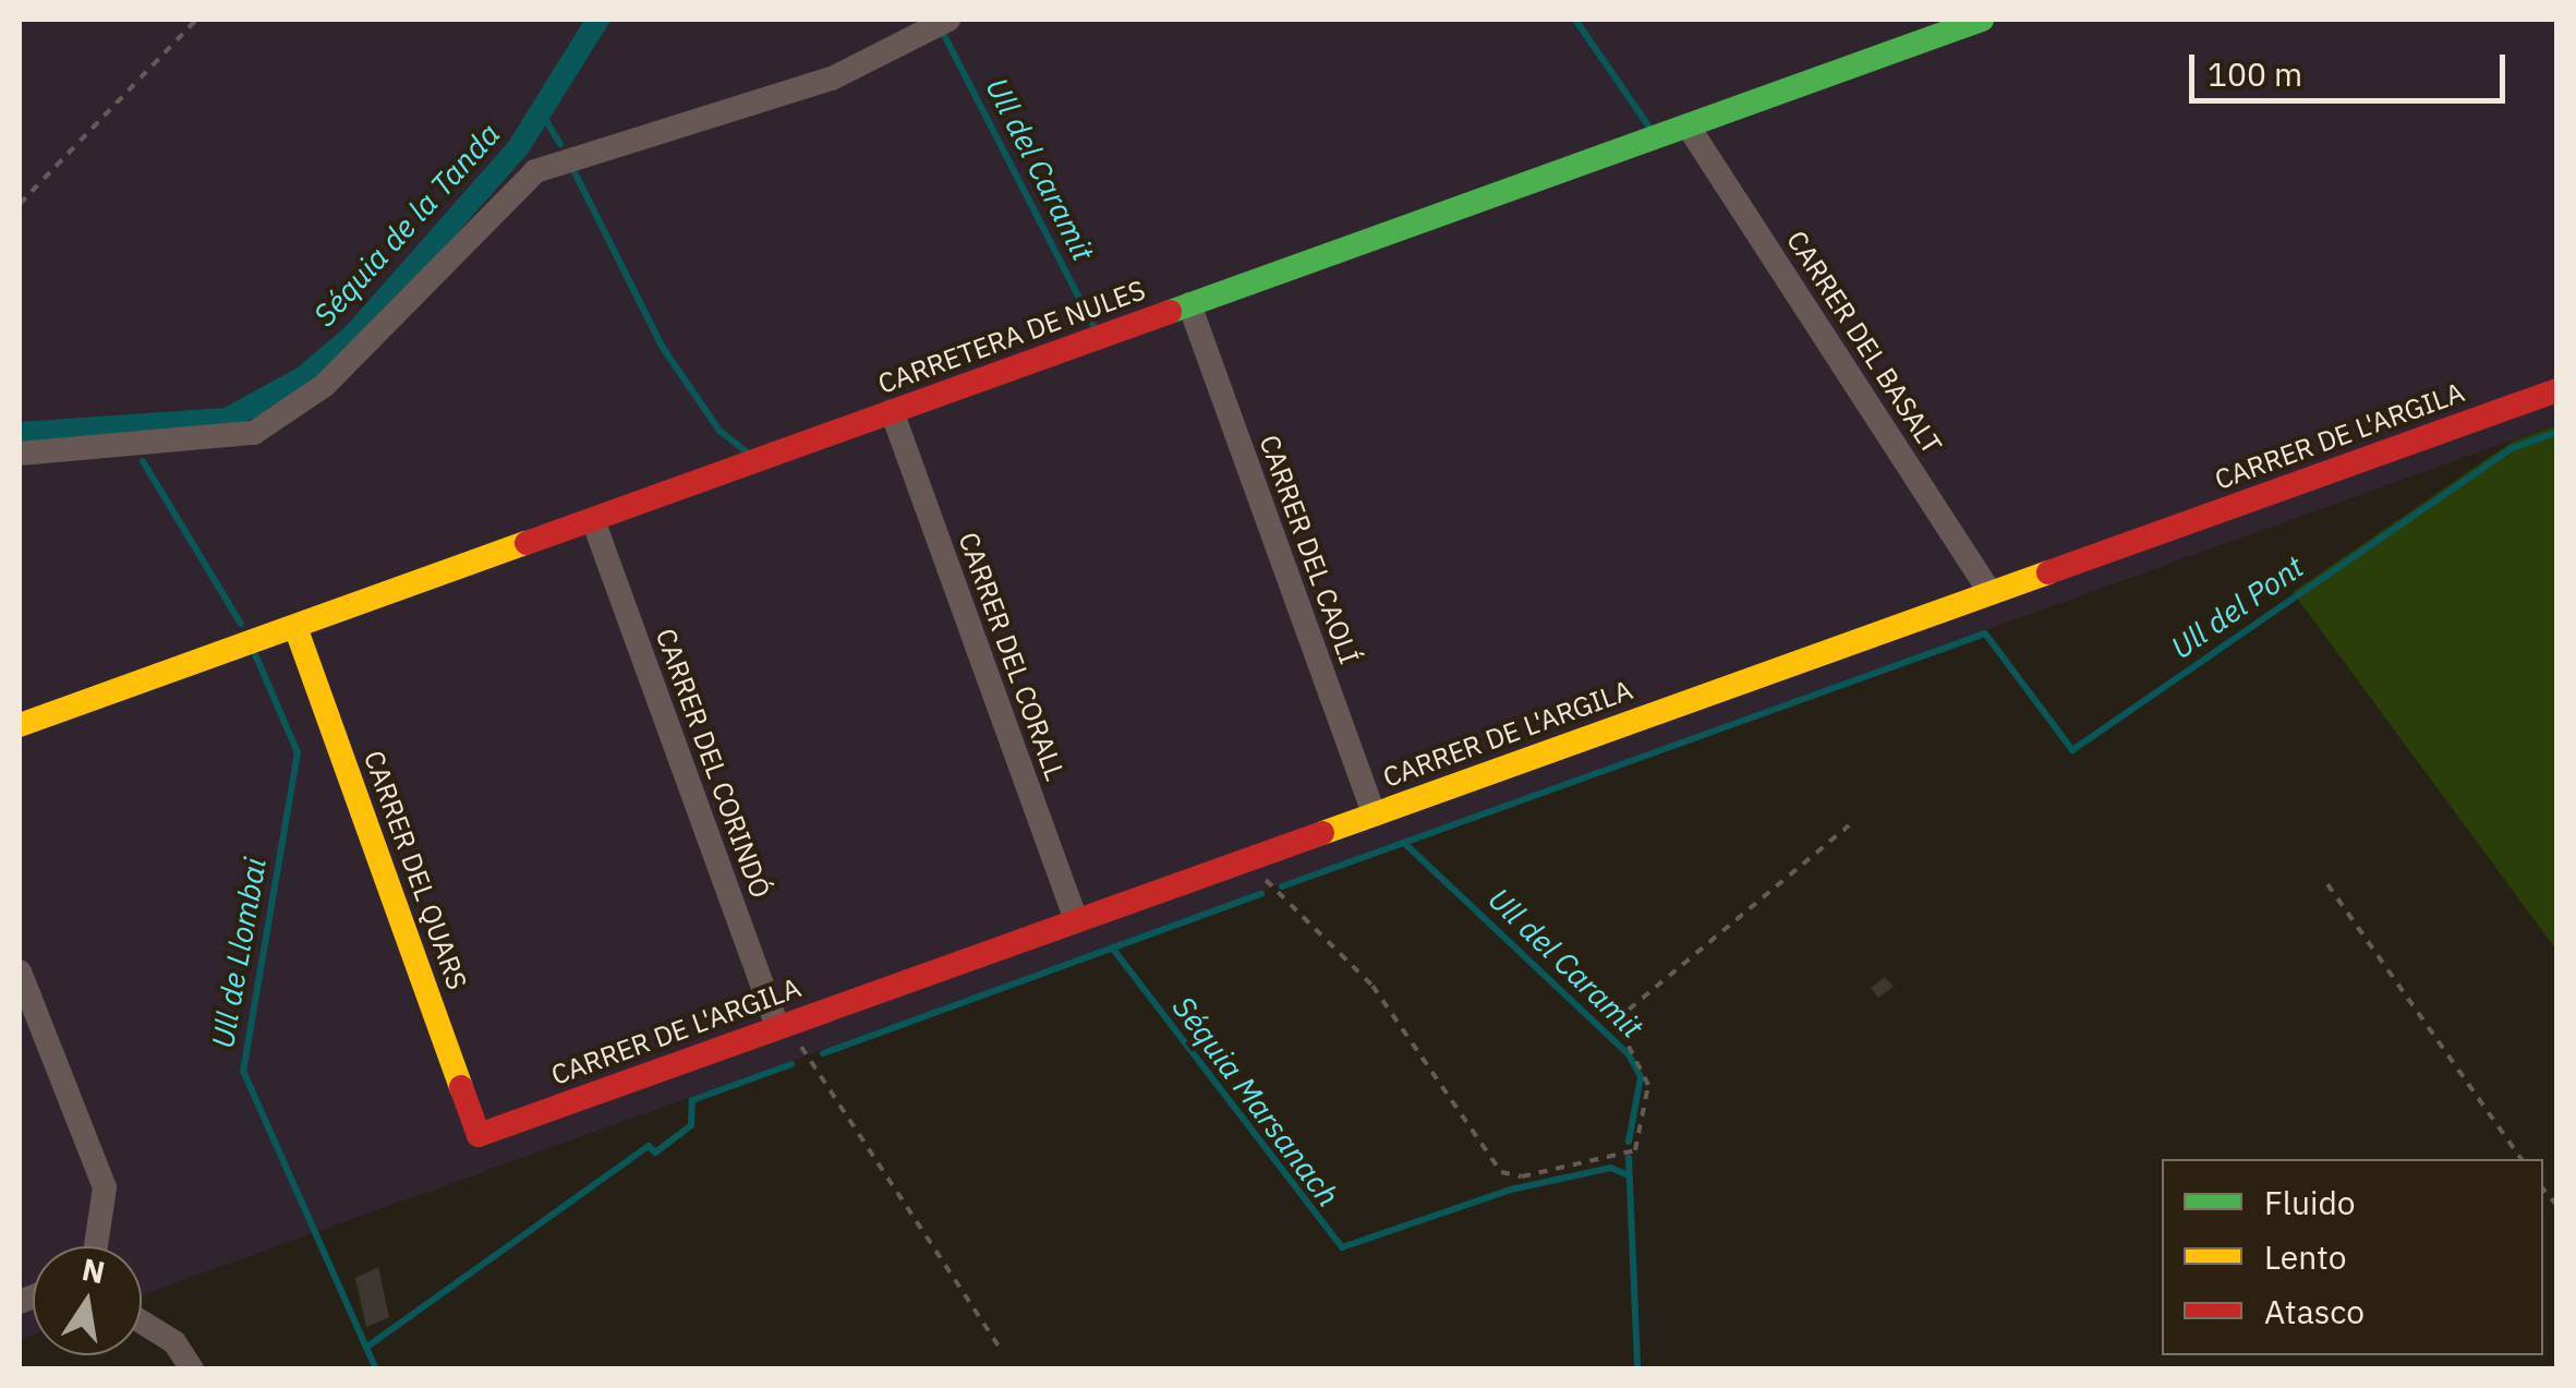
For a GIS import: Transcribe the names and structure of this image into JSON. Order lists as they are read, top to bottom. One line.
{"streets":{"street":["CARRETERA DE NULES","CARRER DEL BASALT","CARRER DE L'ARGILA","CARRER DEL CAOLÍ","CARRER DEL CORALL","CARRER DEL CORINDÓ","CARRER DEL QUARS"]},"crossings":[["CARRETERA DE NULES","CARRER DEL BASALT"],["CARRETERA DE NULES","CARRER DEL CAOLÍ"],["CARRETERA DE NULES","CARRER DEL CORALL"],["CARRETERA DE NULES","CARRER DEL CORINDÓ"],["CARRETERA DE NULES","CARRER DEL QUARS"],["CARRER DEL BASALT","CARRER DE L'ARGILA"],["CARRER DE L'ARGILA","CARRER DEL CAOLÍ"],["CARRER DE L'ARGILA","CARRER DEL CORALL"],["CARRER DE L'ARGILA","CARRER DEL CORINDÓ"],["CARRER DE L'ARGILA","CARRER DEL QUARS"]],"water":["Ull del Caramit","Séquia de la Tanda","Ull del Pont","Ull de Llombai","Séquia Marsanach"],"legend":["Fluido","Lento","Atasco"],"scale_bar":"100 m","north":"top"}
